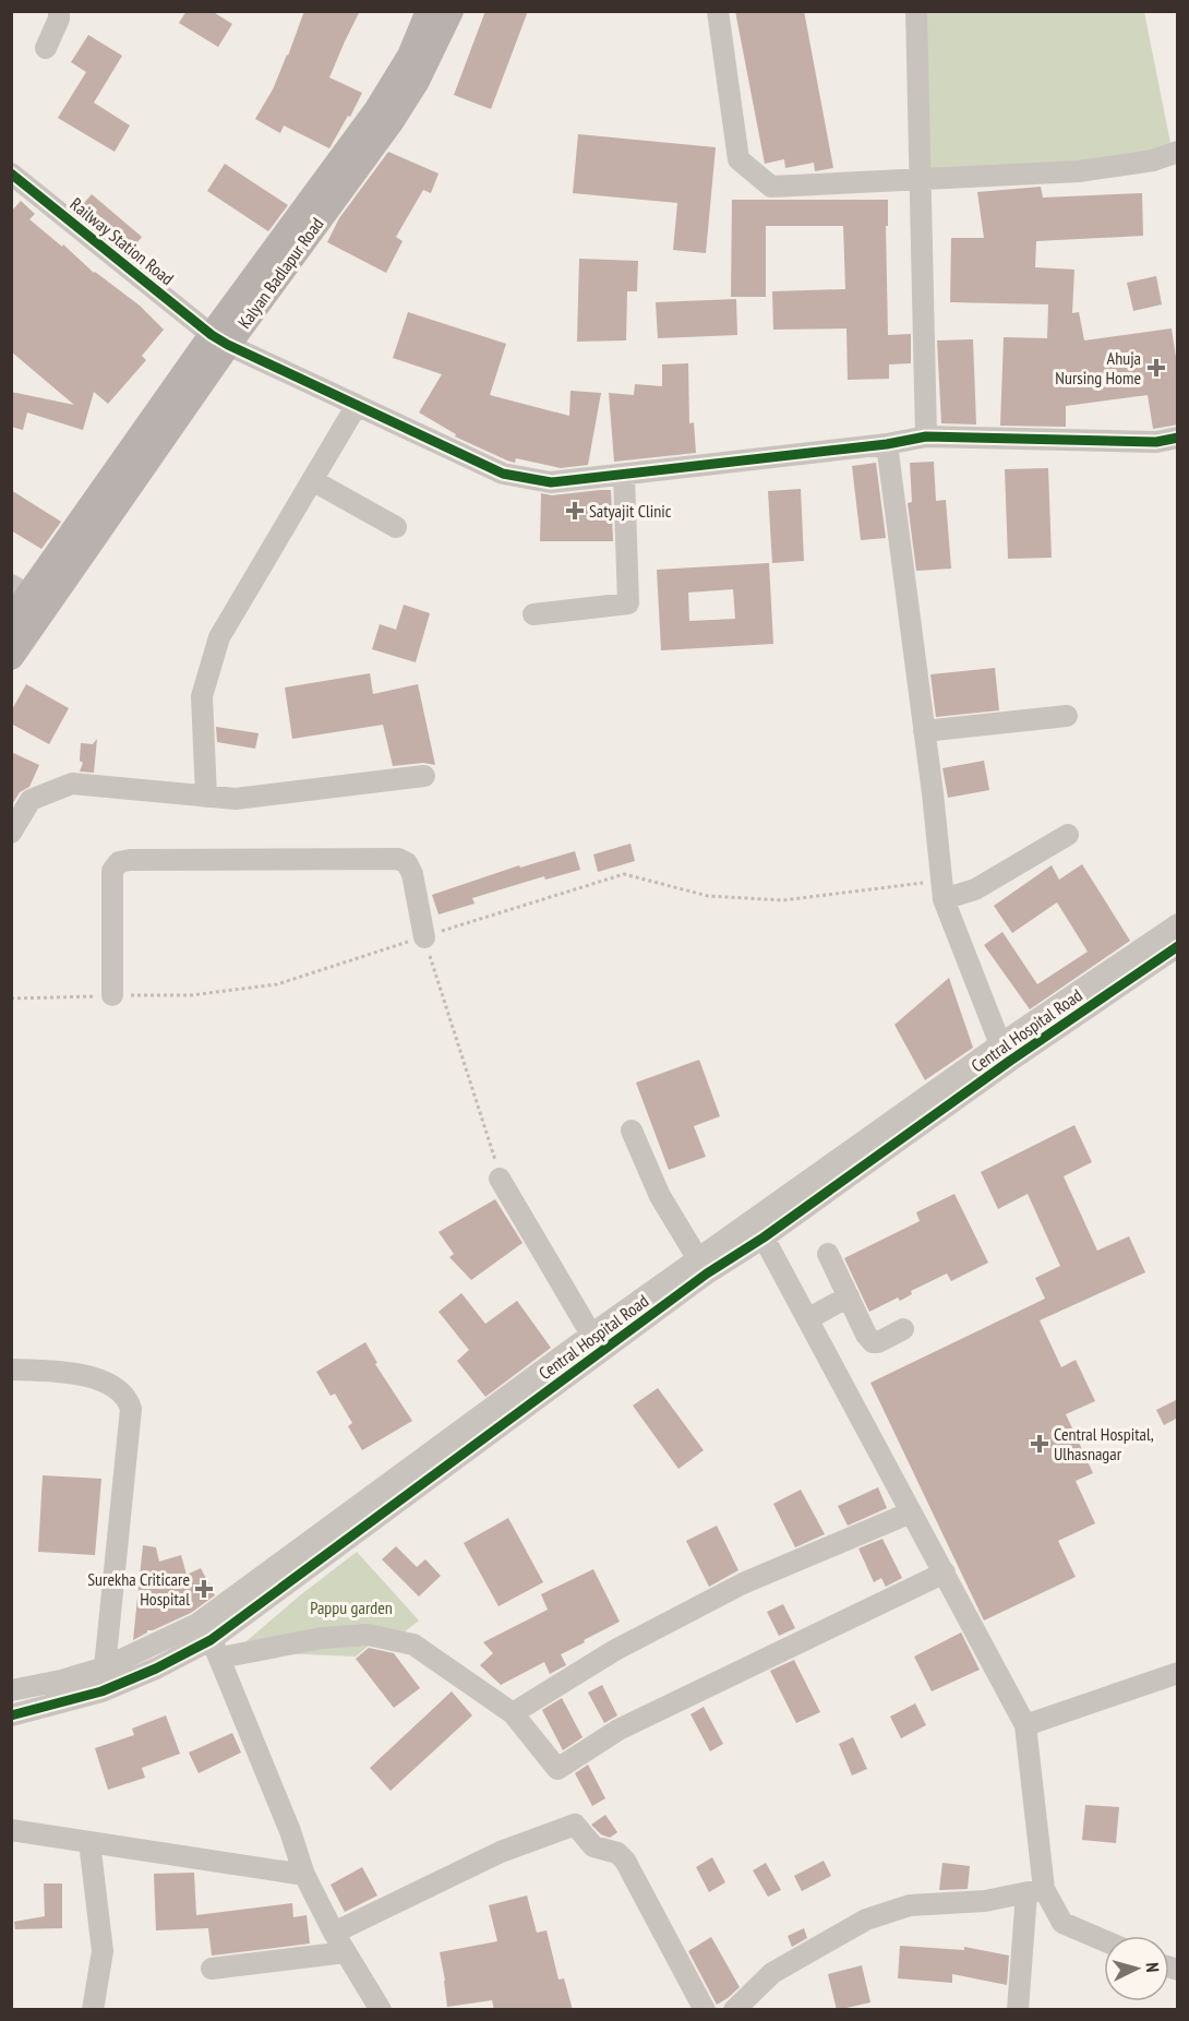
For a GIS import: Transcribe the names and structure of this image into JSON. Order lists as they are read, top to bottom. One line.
{"streets":{"main road":["Kalyan Badlapur Road"],"street":["Railway Station Road","Central Hospital Road"]},"crossings":[["Railway Station Road","Kalyan Badlapur Road"]],"parks":["Pappu garden"],"places":{"health":["Ahuja Nursing Home","Satyajit Clinic","Central Hospital, Ulhasnagar","Surekha Criticare Hospital"]},"north":"right"}
